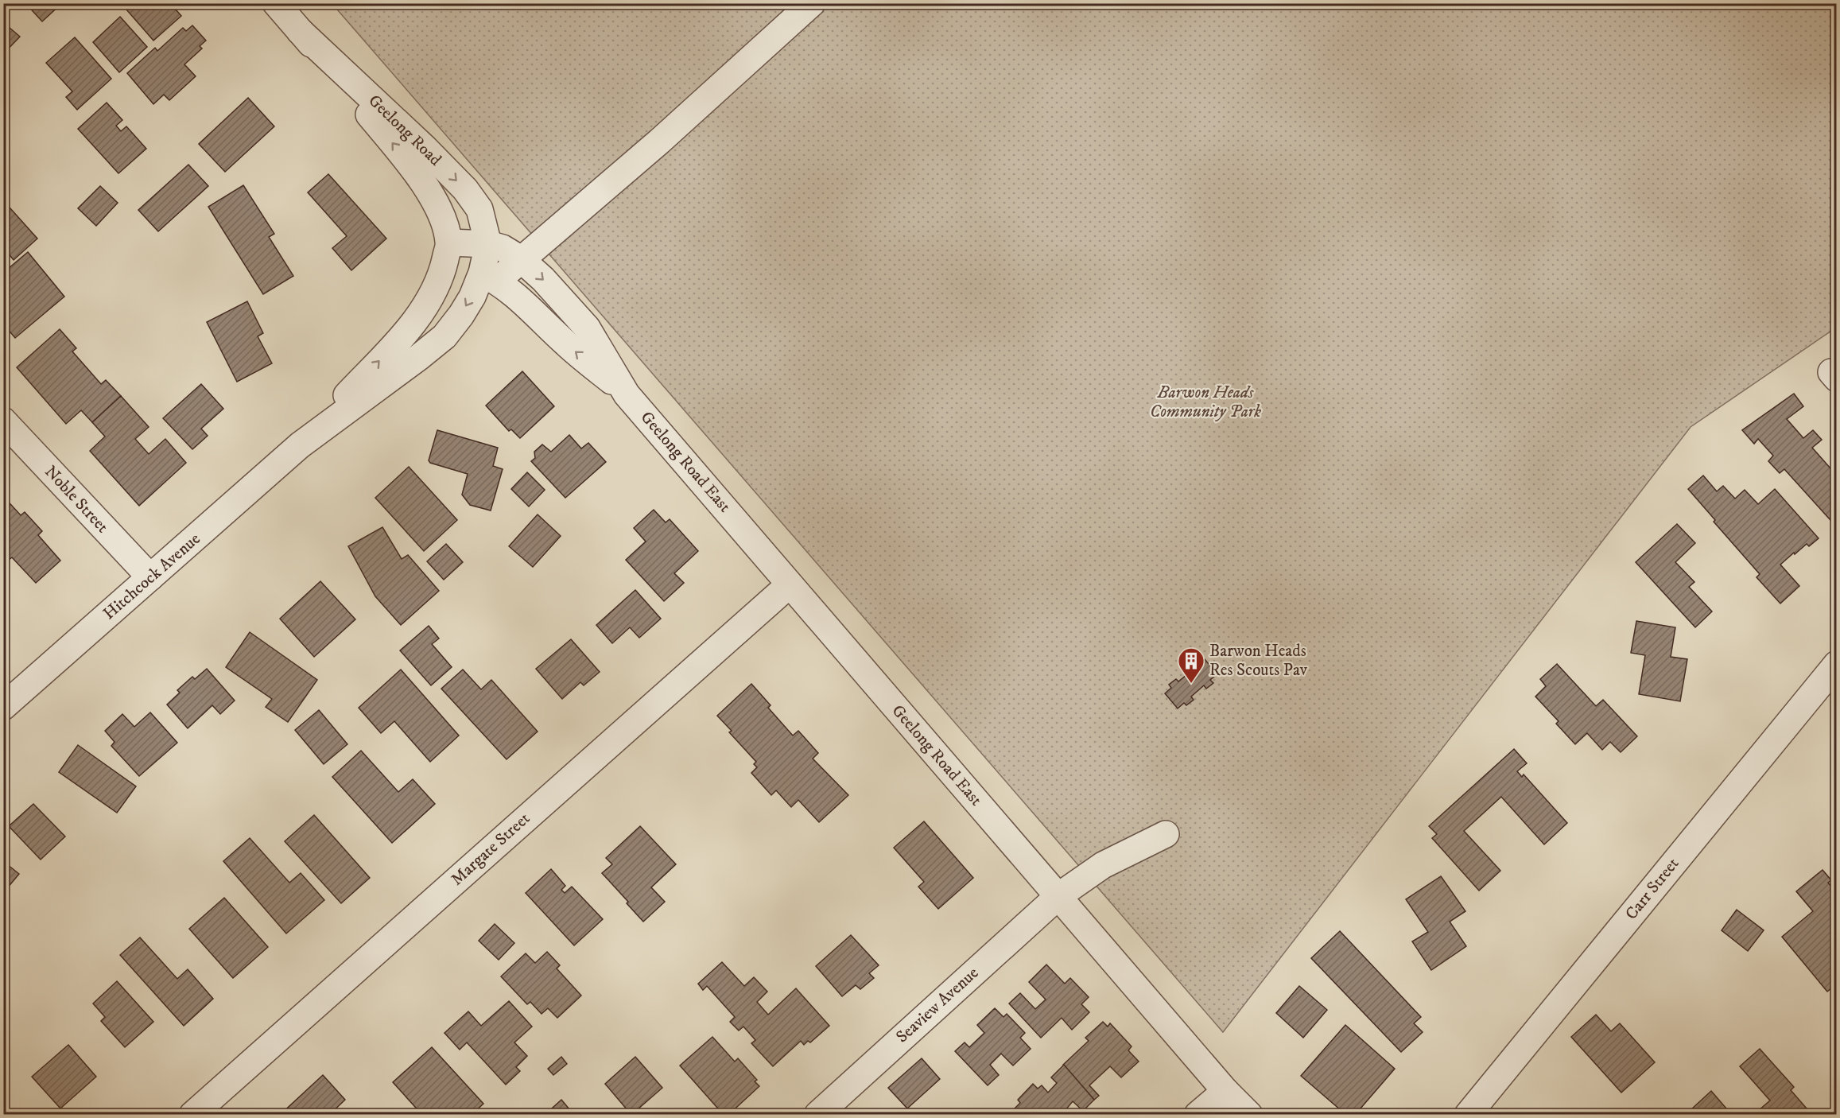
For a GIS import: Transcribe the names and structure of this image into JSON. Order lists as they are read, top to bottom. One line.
{"streets":{"street":["Geelong Road","Geelong Road East","Noble Street","Hitchcock Avenue","Margate Street","Carr Street","Seaview Avenue"]},"crossings":[["Geelong Road","Geelong Road East"],["Geelong Road","Hitchcock Avenue"],["Geelong Road East","Hitchcock Avenue"],["Geelong Road East","Margate Street"],["Geelong Road East","Seaview Avenue"],["Noble Street","Hitchcock Avenue"]],"parks":["Barwon Heads Community Park"],"places":{"building":["Barwon Heads Res Scouts Pav"]}}
